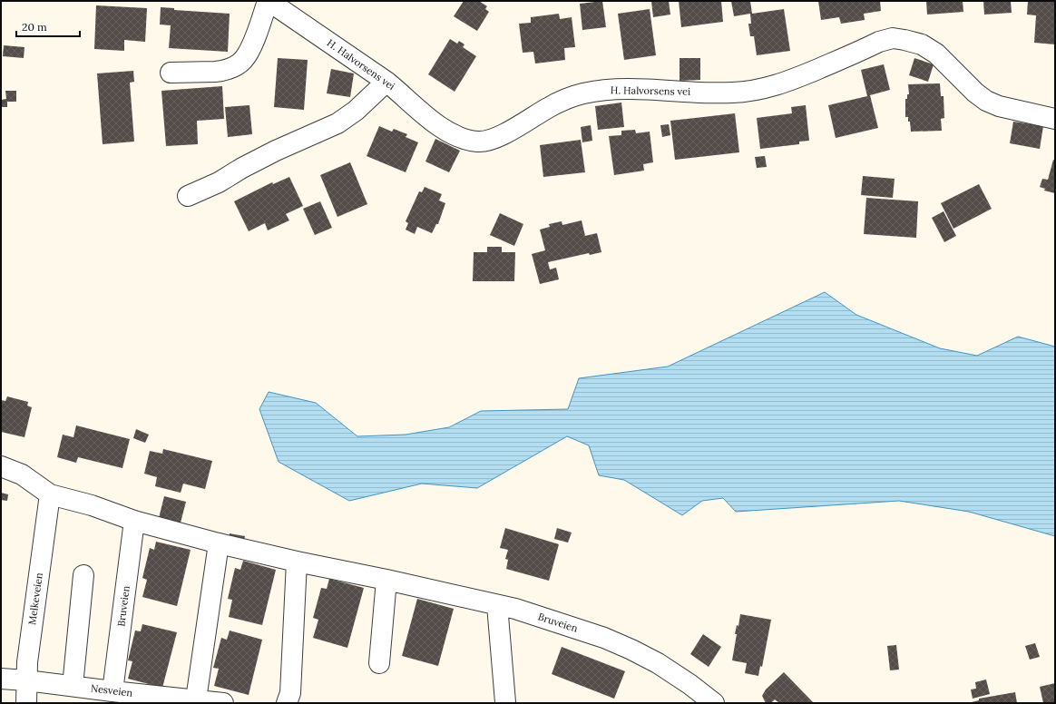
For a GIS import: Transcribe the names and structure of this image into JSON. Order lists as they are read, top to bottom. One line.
{"streets":{"street":["H. Halvorsens vei","Melkeveien","Bruveien","Nesveien"]},"crossings":[["Melkeveien","Bruveien"],["Melkeveien","Nesveien"],["Bruveien","Nesveien"]],"scale_bar":"20 m"}
